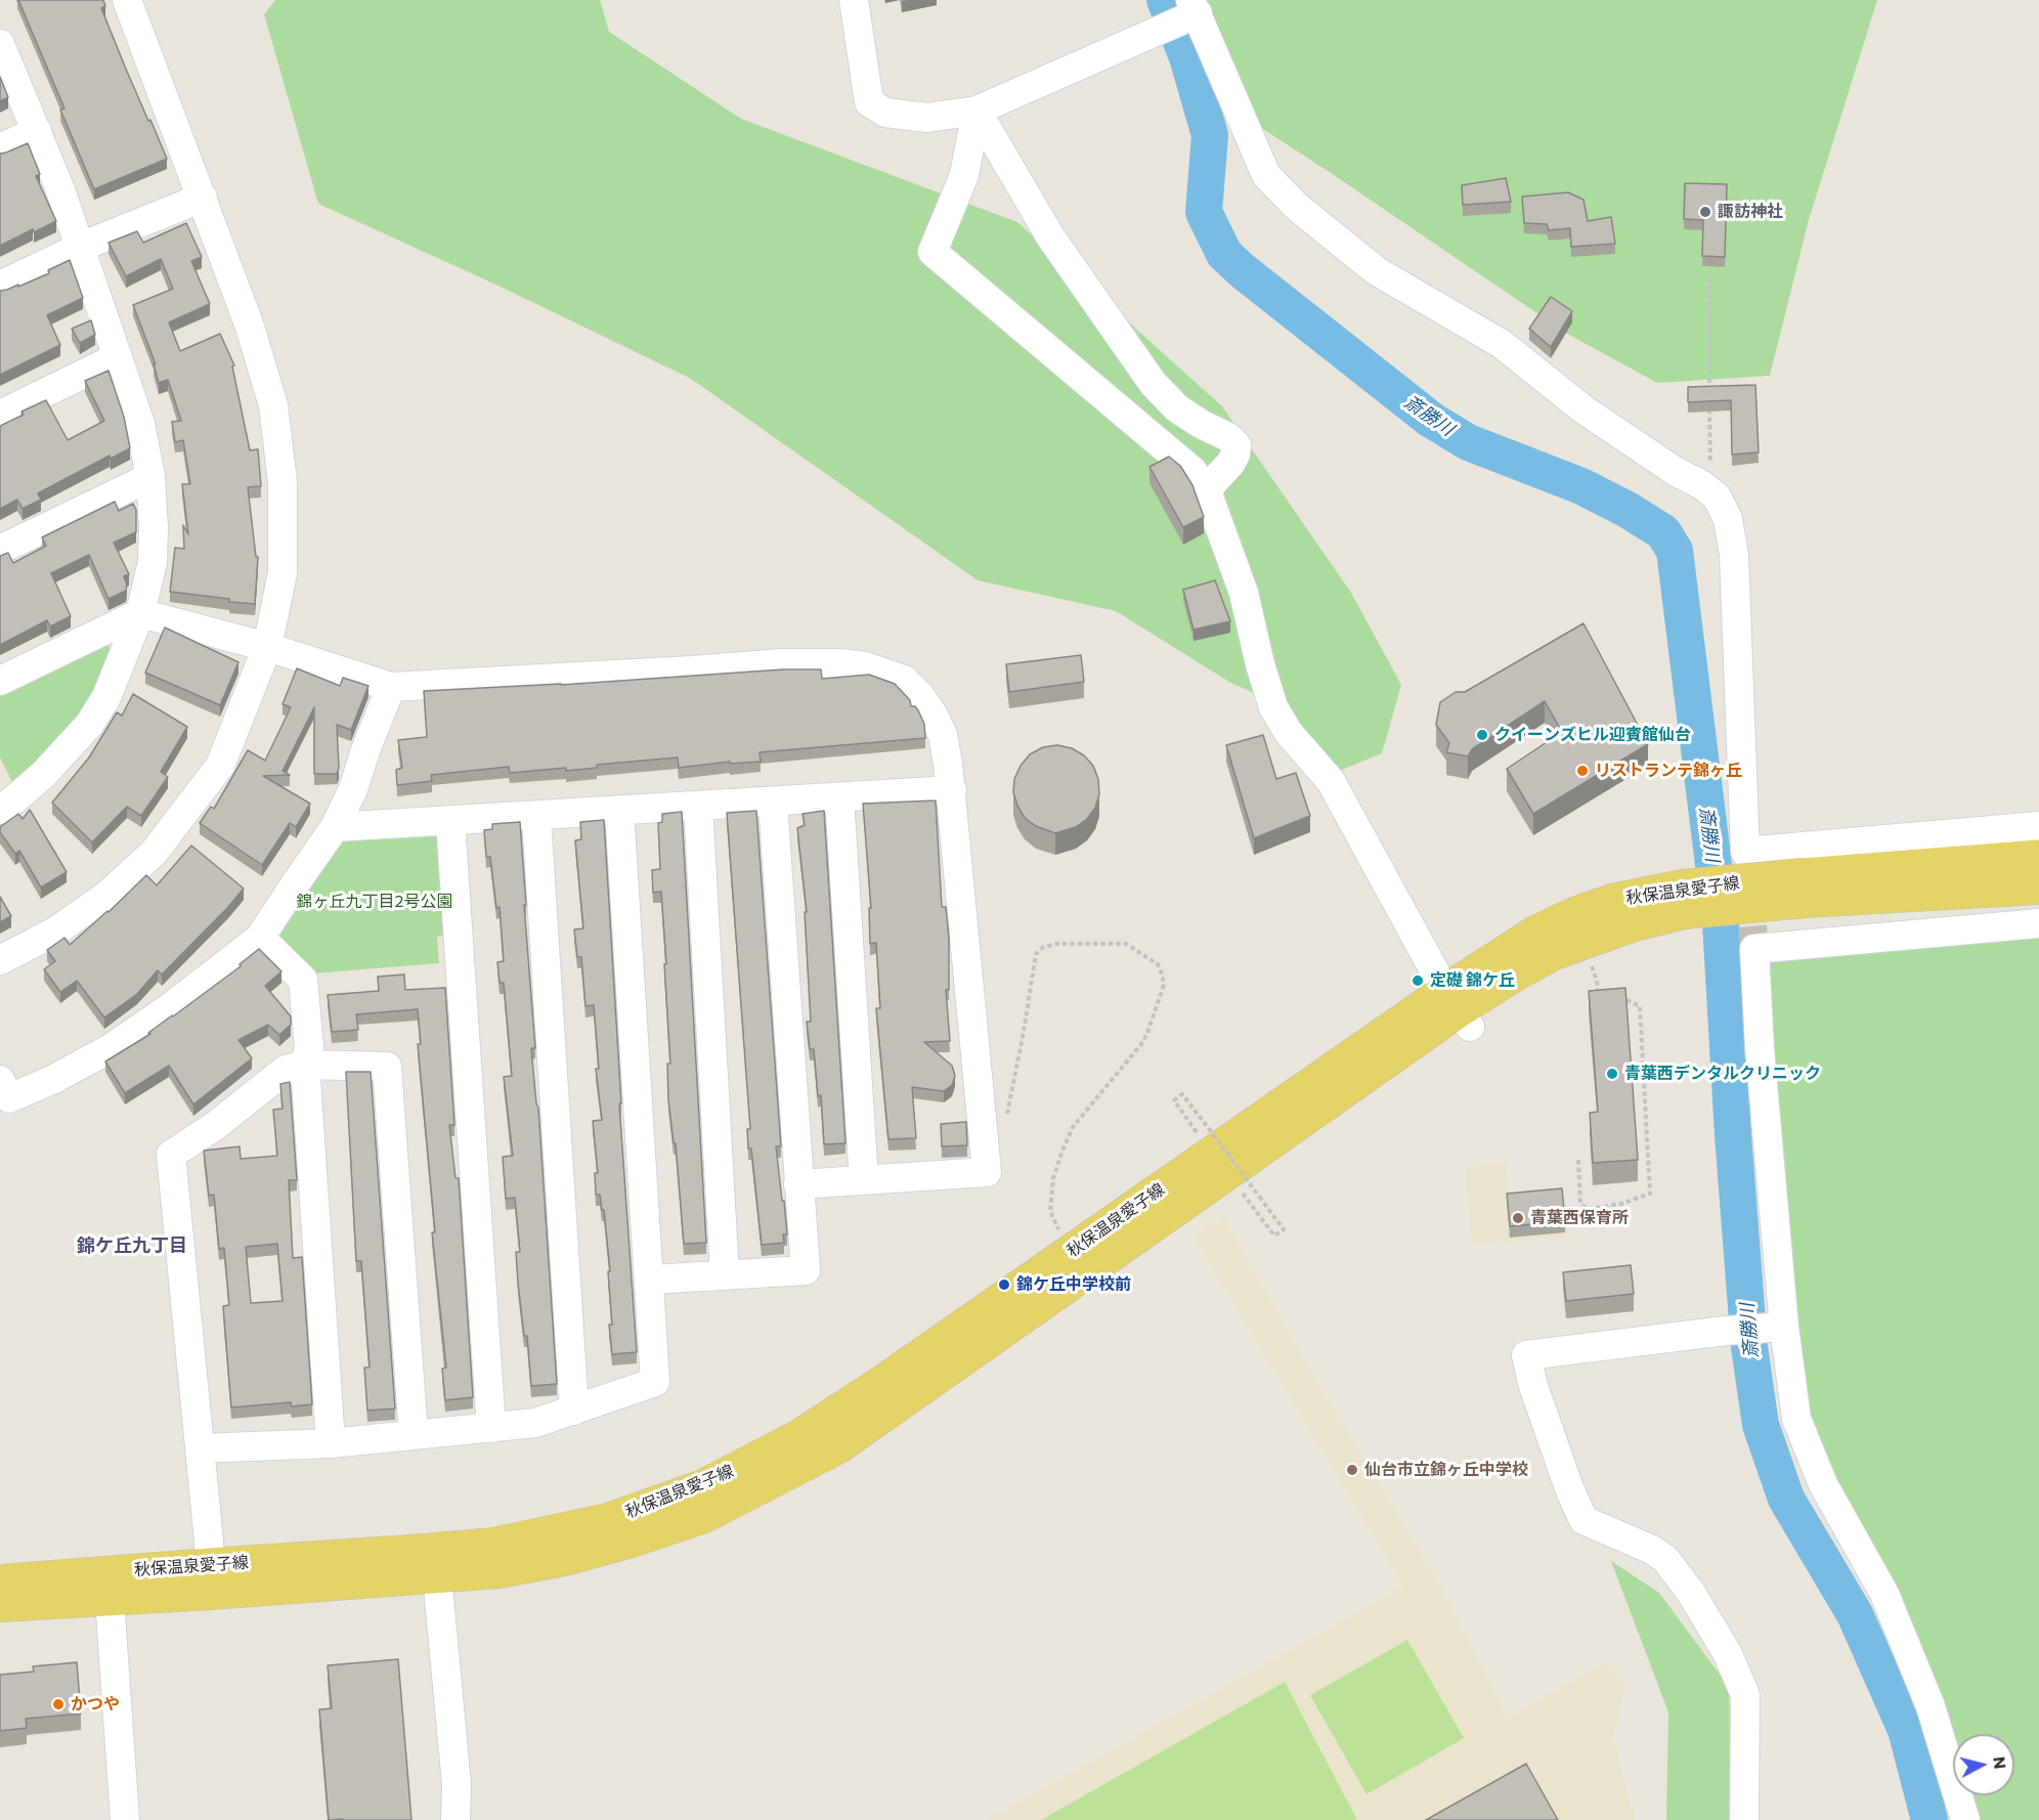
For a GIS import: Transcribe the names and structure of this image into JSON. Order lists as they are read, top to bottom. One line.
{"streets":{"main road":["秋保温泉愛子線"]},"districts":["錦ケ丘九丁目"],"water":["斎勝川"],"parks":["錦ヶ丘九丁目2号公園"],"places":["諏訪神社","クイーンズヒル迎賓館仙台","リストランテ錦ヶ丘","定礎 錦ケ丘","青葉西デンタルクリニック","青葉西保育所","錦ケ丘中学校前","仙台市立錦ヶ丘中学校","かつや"],"north":"right"}
